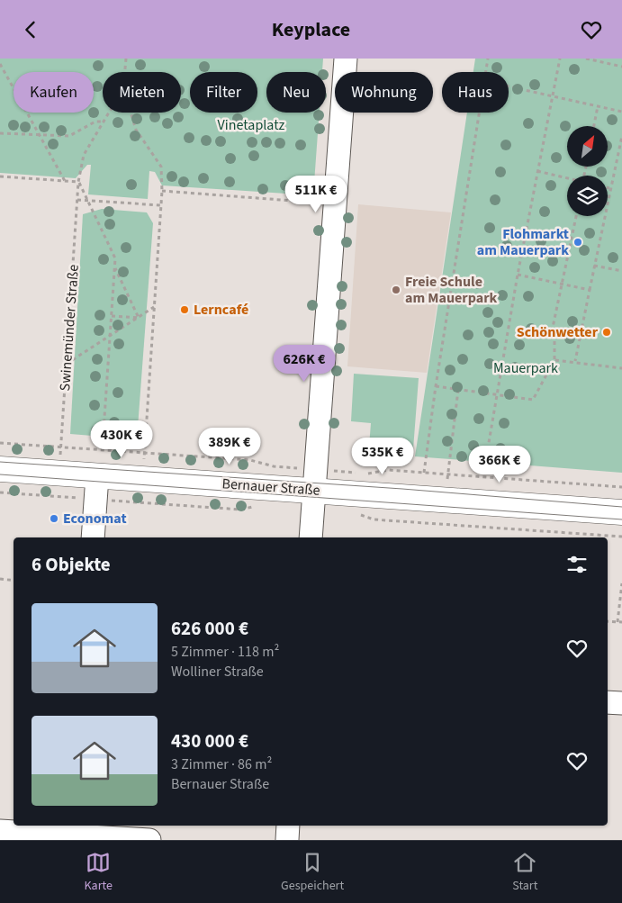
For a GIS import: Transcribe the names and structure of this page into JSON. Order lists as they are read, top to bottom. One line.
{"streets":{"main road":["Bernauer Straße"],"path":["Swinemünder Straße"]},"crossings":[["Swinemünder Straße","Bernauer Straße"]],"parks":["Vinetaplatz","Mauerpark"],"places":["Flohmarkt am Mauerpark","Freie Schule am Mauerpark","Lerncafé","Schönwetter","Economat"],"north":"top right","page":{"header":"Keyplace","chip":["Kaufen","Mieten","Filter","Neu","Wohnung","Haus"],"price":["511K €","626K €","430K €","389K €","535K €","366K €"],"heading":"6 Objekte","list":[{"name":"626 000 €","note":"5 Zimmer · 118 m² · Wolliner Straße"},{"name":"430 000 €","note":"3 Zimmer · 86 m² · Bernauer Straße"}],"tabs":["Karte","Gespeichert","Start"]}}
